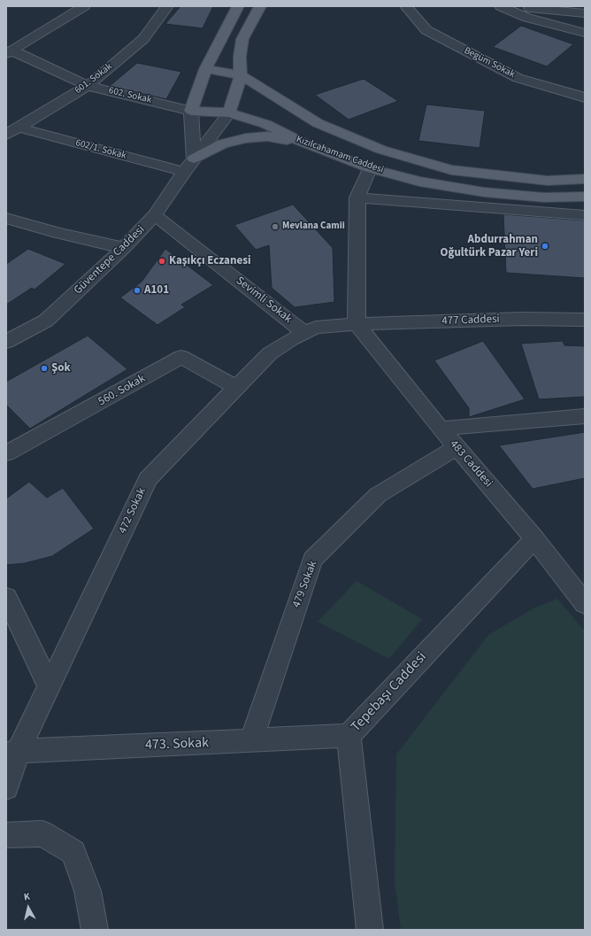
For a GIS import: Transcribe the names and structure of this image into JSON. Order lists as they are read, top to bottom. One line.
{"streets":{"main road":["Kızılcahamam Caddesi"],"street":["Begüm Sokak","601. Sokak","602. Sokak","602/1. Sokak","Güventepe Caddesi","Sevimli Sokak","477 Caddesi","560. Sokak","483 Caddesi","472 Sokak","479 Sokak","Tepebaşı Caddesi","473. Sokak"]},"crossings":[["601. Sokak","602. Sokak"],["601. Sokak","602/1. Sokak"],["602. Sokak","Kızılcahamam Caddesi"],["602/1. Sokak","Güventepe Caddesi"],["Kızılcahamam Caddesi","Güventepe Caddesi"],["Güventepe Caddesi","Sevimli Sokak"],["Sevimli Sokak","472 Sokak"],["477 Caddesi","483 Caddesi"],["477 Caddesi","472 Sokak"],["560. Sokak","472 Sokak"],["483 Caddesi","472 Sokak"],["483 Caddesi","479 Sokak"],["483 Caddesi","Tepebaşı Caddesi"],["472 Sokak","473. Sokak"],["479 Sokak","473. Sokak"],["Tepebaşı Caddesi","473. Sokak"]],"places":["Mevlana Camii","Abdurrahman Oğultürk Pazar Yeri","Kaşıkçı Eczanesi","A101","Şok"],"north":"top"}
